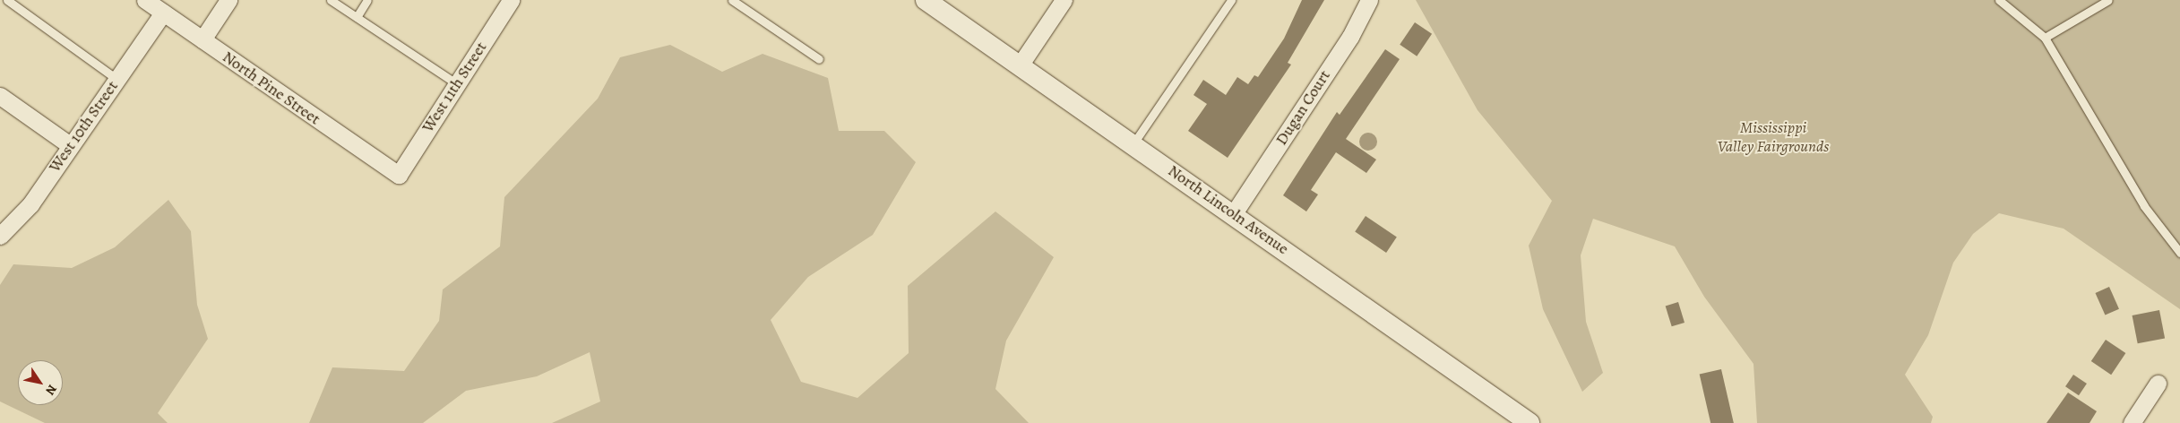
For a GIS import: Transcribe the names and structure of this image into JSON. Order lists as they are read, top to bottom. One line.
{"streets":{"street":["West 11th Street","North Pine Street","Dugan Court","West 10th Street","North Lincoln Avenue"]},"crossings":[["West 11th Street","North Pine Street"],["North Pine Street","West 10th Street"],["Dugan Court","North Lincoln Avenue"]],"parks":["Mississippi Valley Fairgrounds"],"north":"bottom right"}
